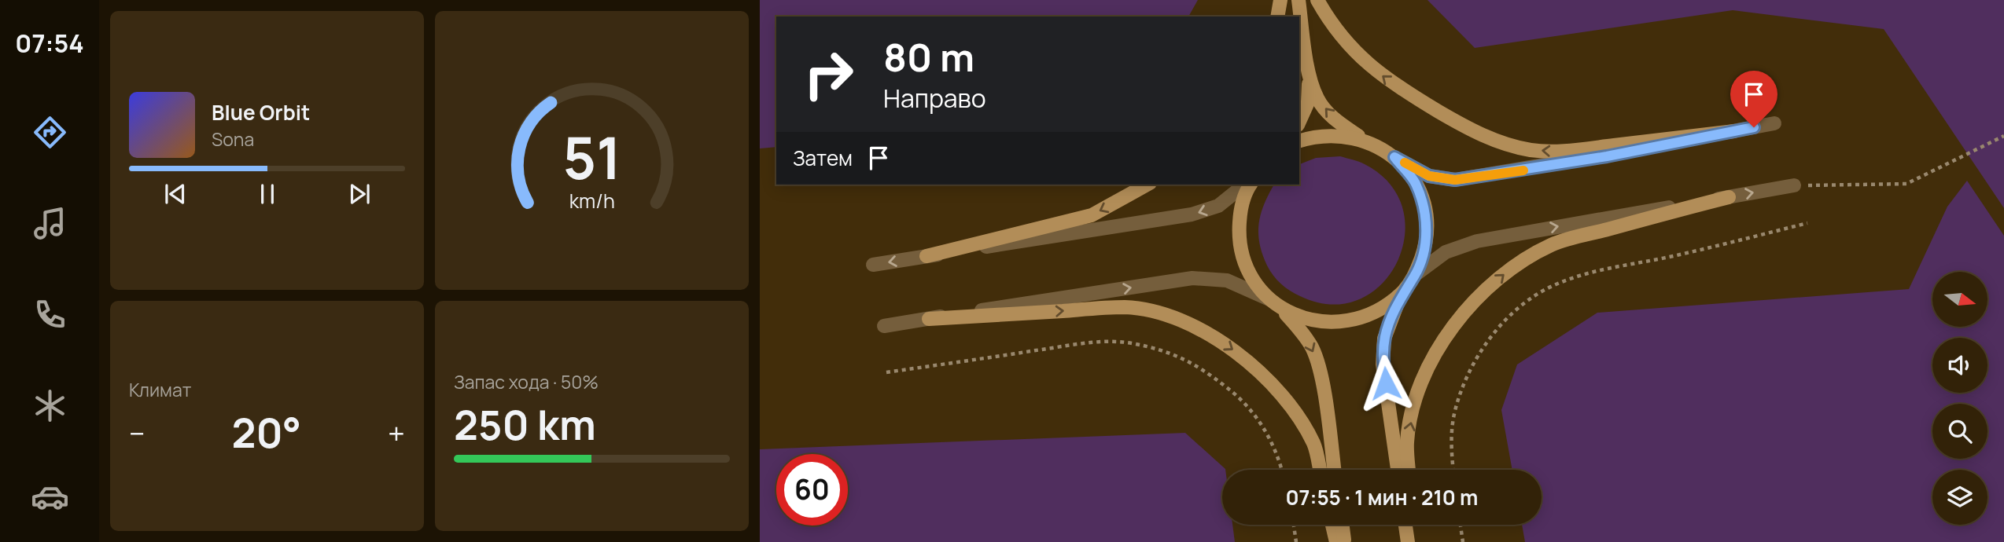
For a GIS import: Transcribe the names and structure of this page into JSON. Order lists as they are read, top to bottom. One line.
{"north":"right","page":{"tabs":"07:54","turn":["80 m","Направо"],"song":["Blue Orbit","Sona"],"then":"Затем","tile":["Климат",["Запас хода · 50%","250 km"]],"heat":["−","20°","+"],"limit":"60","trip":"07:55 · 1 мин · 210 m","gauge":["51","km/h"]}}
